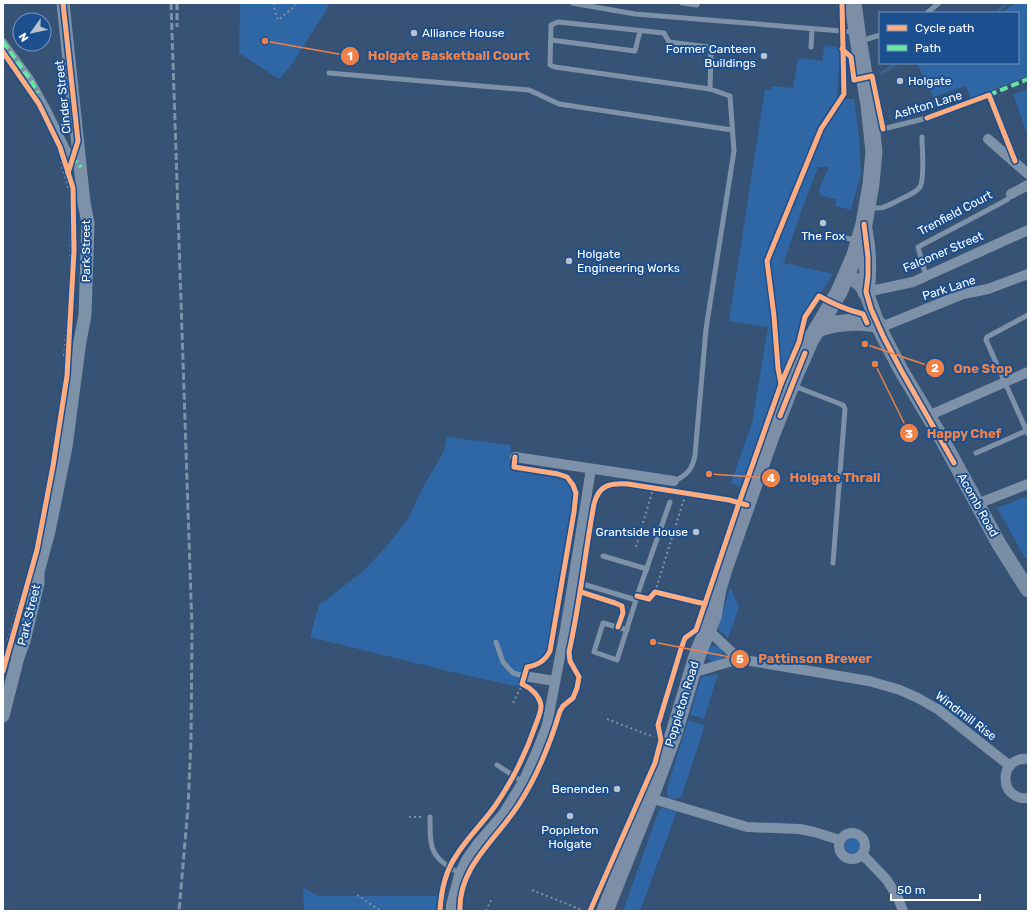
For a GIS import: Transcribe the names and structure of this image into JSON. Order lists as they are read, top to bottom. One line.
{"streets":{"main road":["Acomb Road","Poppleton Road"],"street":["Cinder Street","Trenfield Court","Park Street","Falconer Street","Park Lane","Windmill Rise"],"lane":["Ashton Lane"]},"crossings":[["Cinder Street","Park Street"],["Ashton Lane","Poppleton Road"],["Trenfield Court","Falconer Street"],["Falconer Street","Acomb Road"],["Park Lane","Acomb Road"],["Acomb Road","Poppleton Road"],["Poppleton Road","Windmill Rise"]],"places":["Alliance House","Holgate Basketball Court","Former Canteen Buildings","Holgate","The Fox","Holgate Engineering Works","One Stop","Happy Chef","Holgate Thrall","Grantside House","Pattinson Brewer","Benenden","Poppleton Holgate"],"legend":["Cycle path","Path"],"scale_bar":"50 m","north":"bottom left"}
